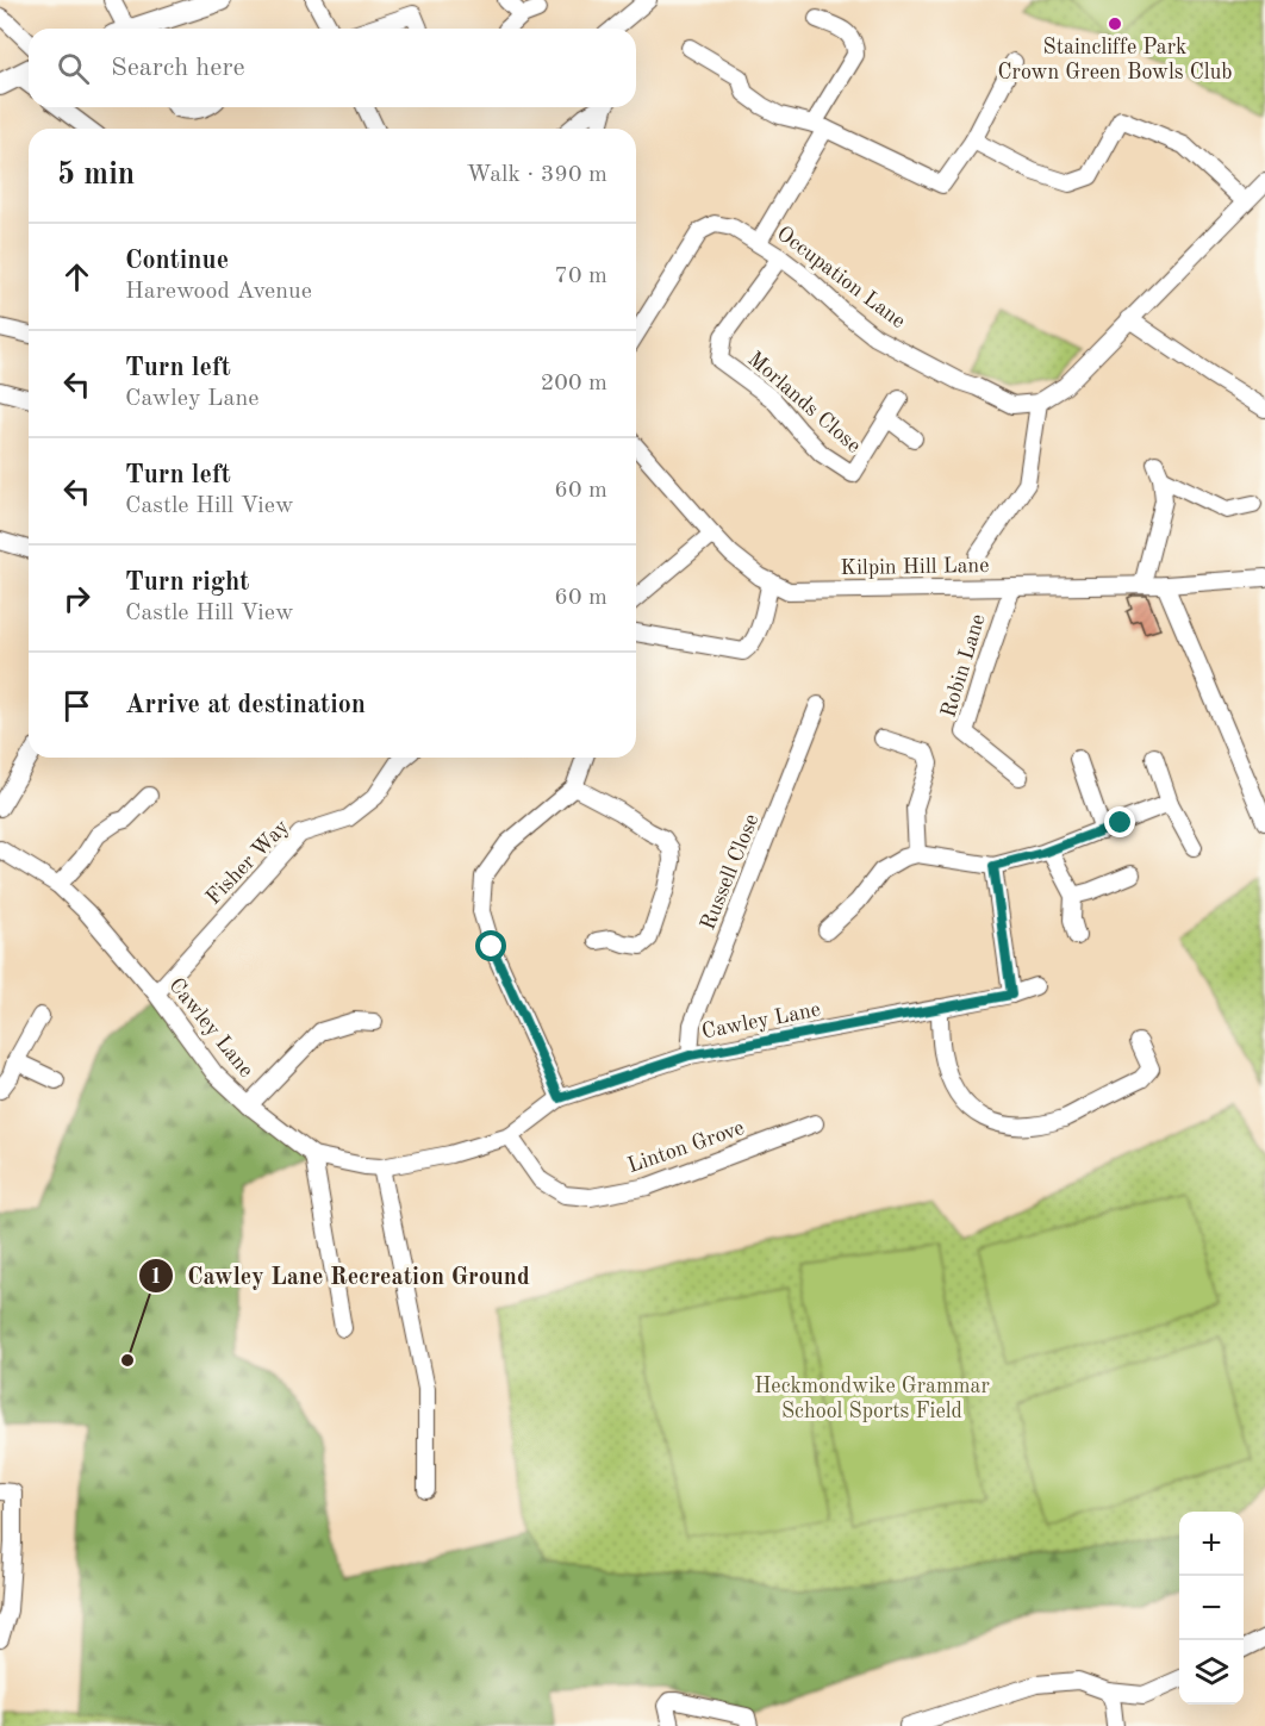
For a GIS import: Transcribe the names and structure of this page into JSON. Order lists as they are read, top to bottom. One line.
{"streets":{"street":["Occupation Lane","Morlands Close","Kilpin Hill Lane","Robin Lane","Fisher Way","Russell Close","Cawley Lane","Linton Grove"]},"crossings":[["Occupation Lane","Morlands Close"],["Kilpin Hill Lane","Robin Lane"],["Fisher Way","Cawley Lane"],["Russell Close","Cawley Lane"],["Cawley Lane","Linton Grove"]],"parks":["Heckmondwike Grammar School Sports Field"],"places":["Staincliffe Park Crown Green Bowls Club","Cawley Lane Recreation Ground"],"page":{"search":"Search here","heading":["5 min","Walk · 390 m"],"list":[["Continue","Harewood Avenue","70 m"],["Turn left","Cawley Lane","200 m"],["Turn left","Castle Hill View","60 m"],["Turn right","Castle Hill View","60 m"],"Arrive at destination"],"map_buttons":["+","−"]}}
